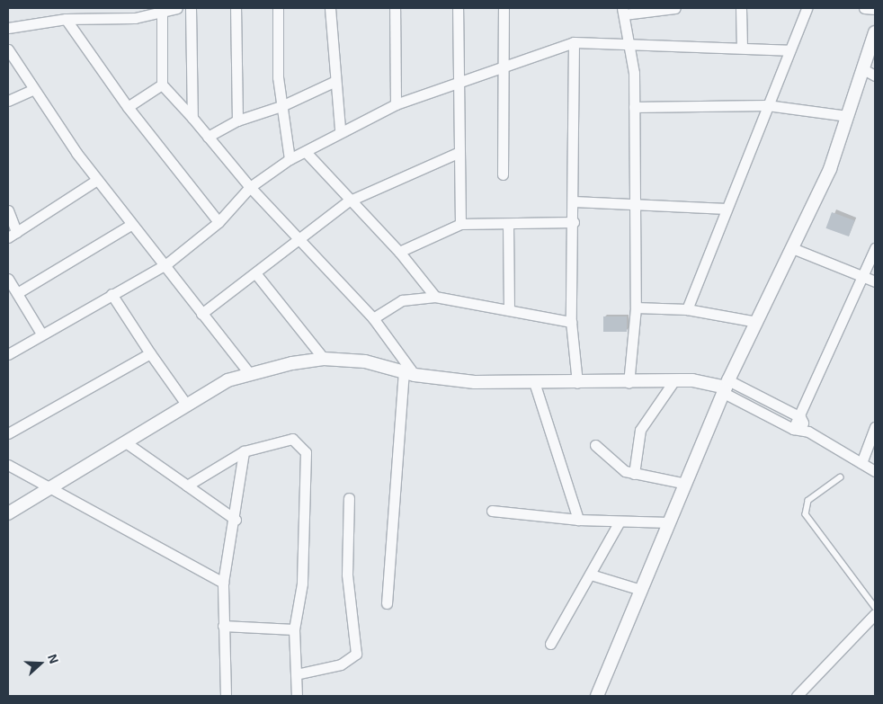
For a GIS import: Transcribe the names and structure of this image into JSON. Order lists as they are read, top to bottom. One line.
{"north":"right"}
